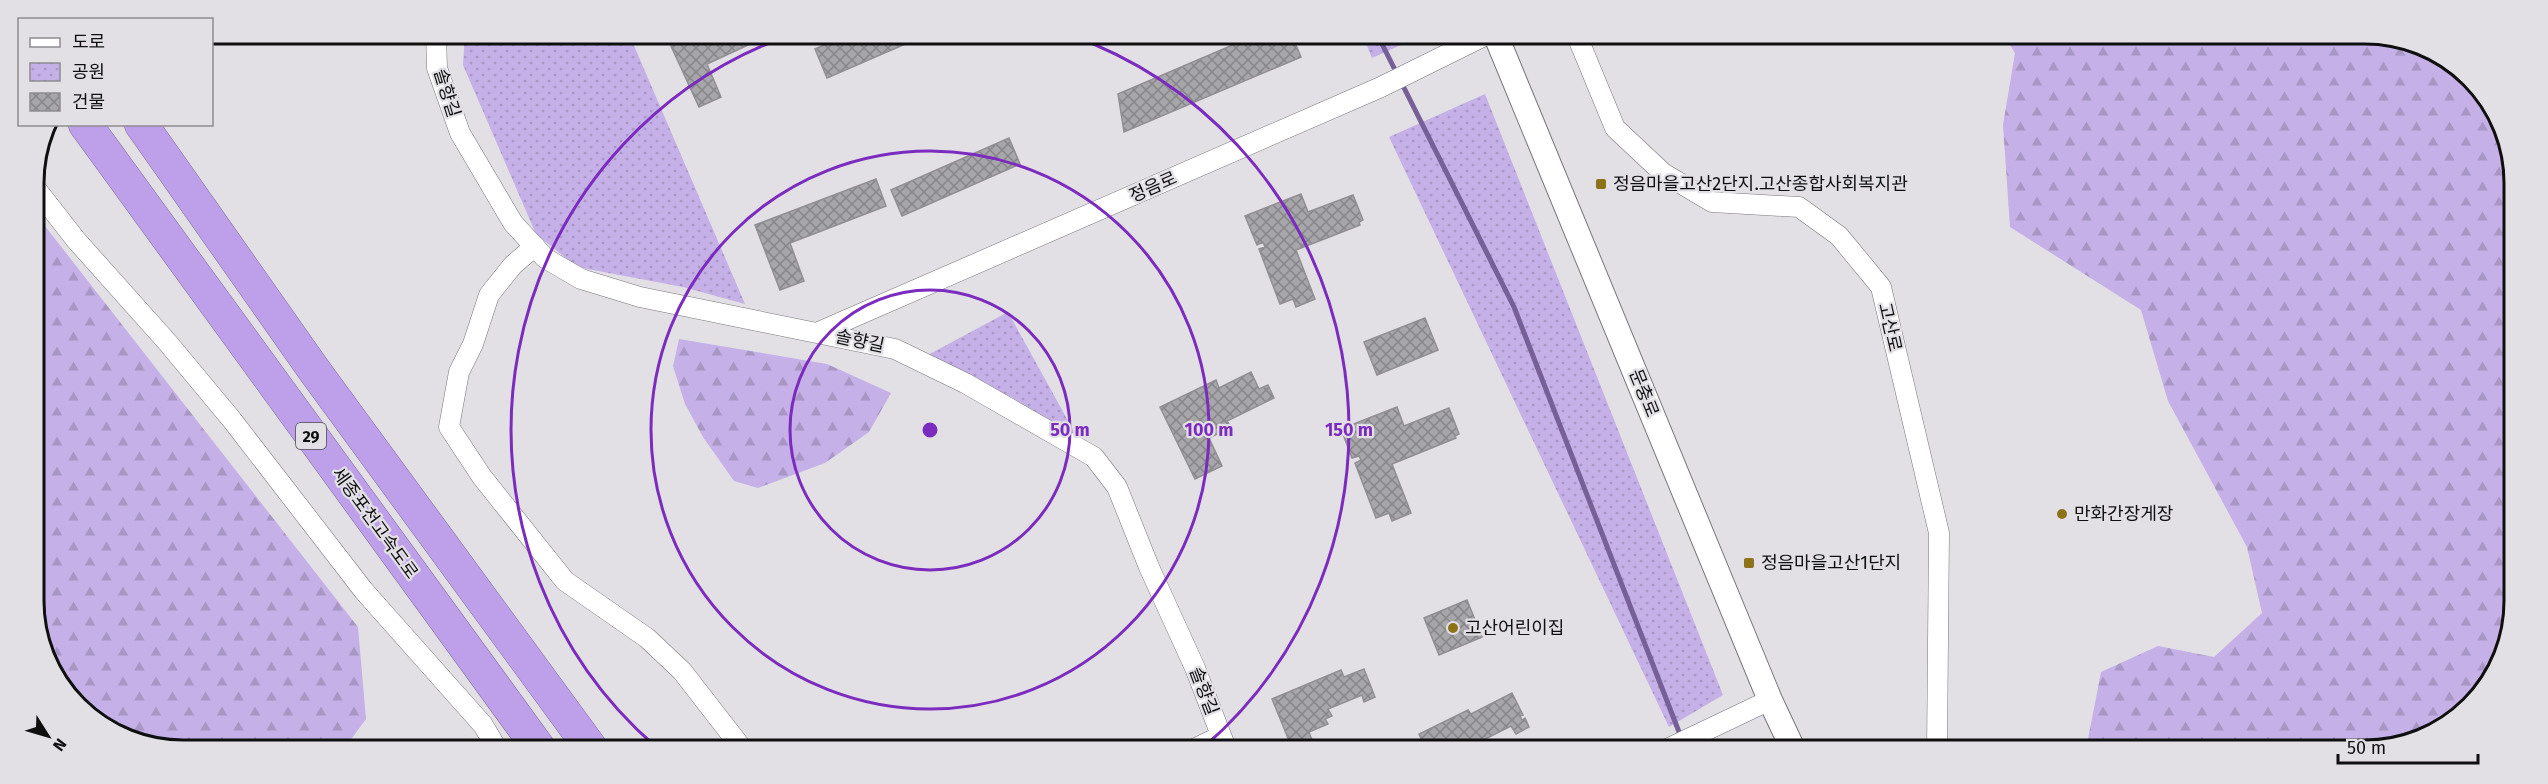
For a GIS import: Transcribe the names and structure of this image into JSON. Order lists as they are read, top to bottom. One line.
{"streets":{"highway":["29","세종포천고속도로"],"street":["솔향길","정음로","고산로","문충로"]},"crossings":[["솔향길","정음로"]],"places":{"transit":["정음마을고산2단지.고산종합사회복지관","정음마을고산1단지"],"other":["만화간장게장","고산어린이집"]},"legend":["도로","공원","건물"],"scale_bar":"50 m","north":"bottom right","rings":["50 m","100 m","150 m"]}
